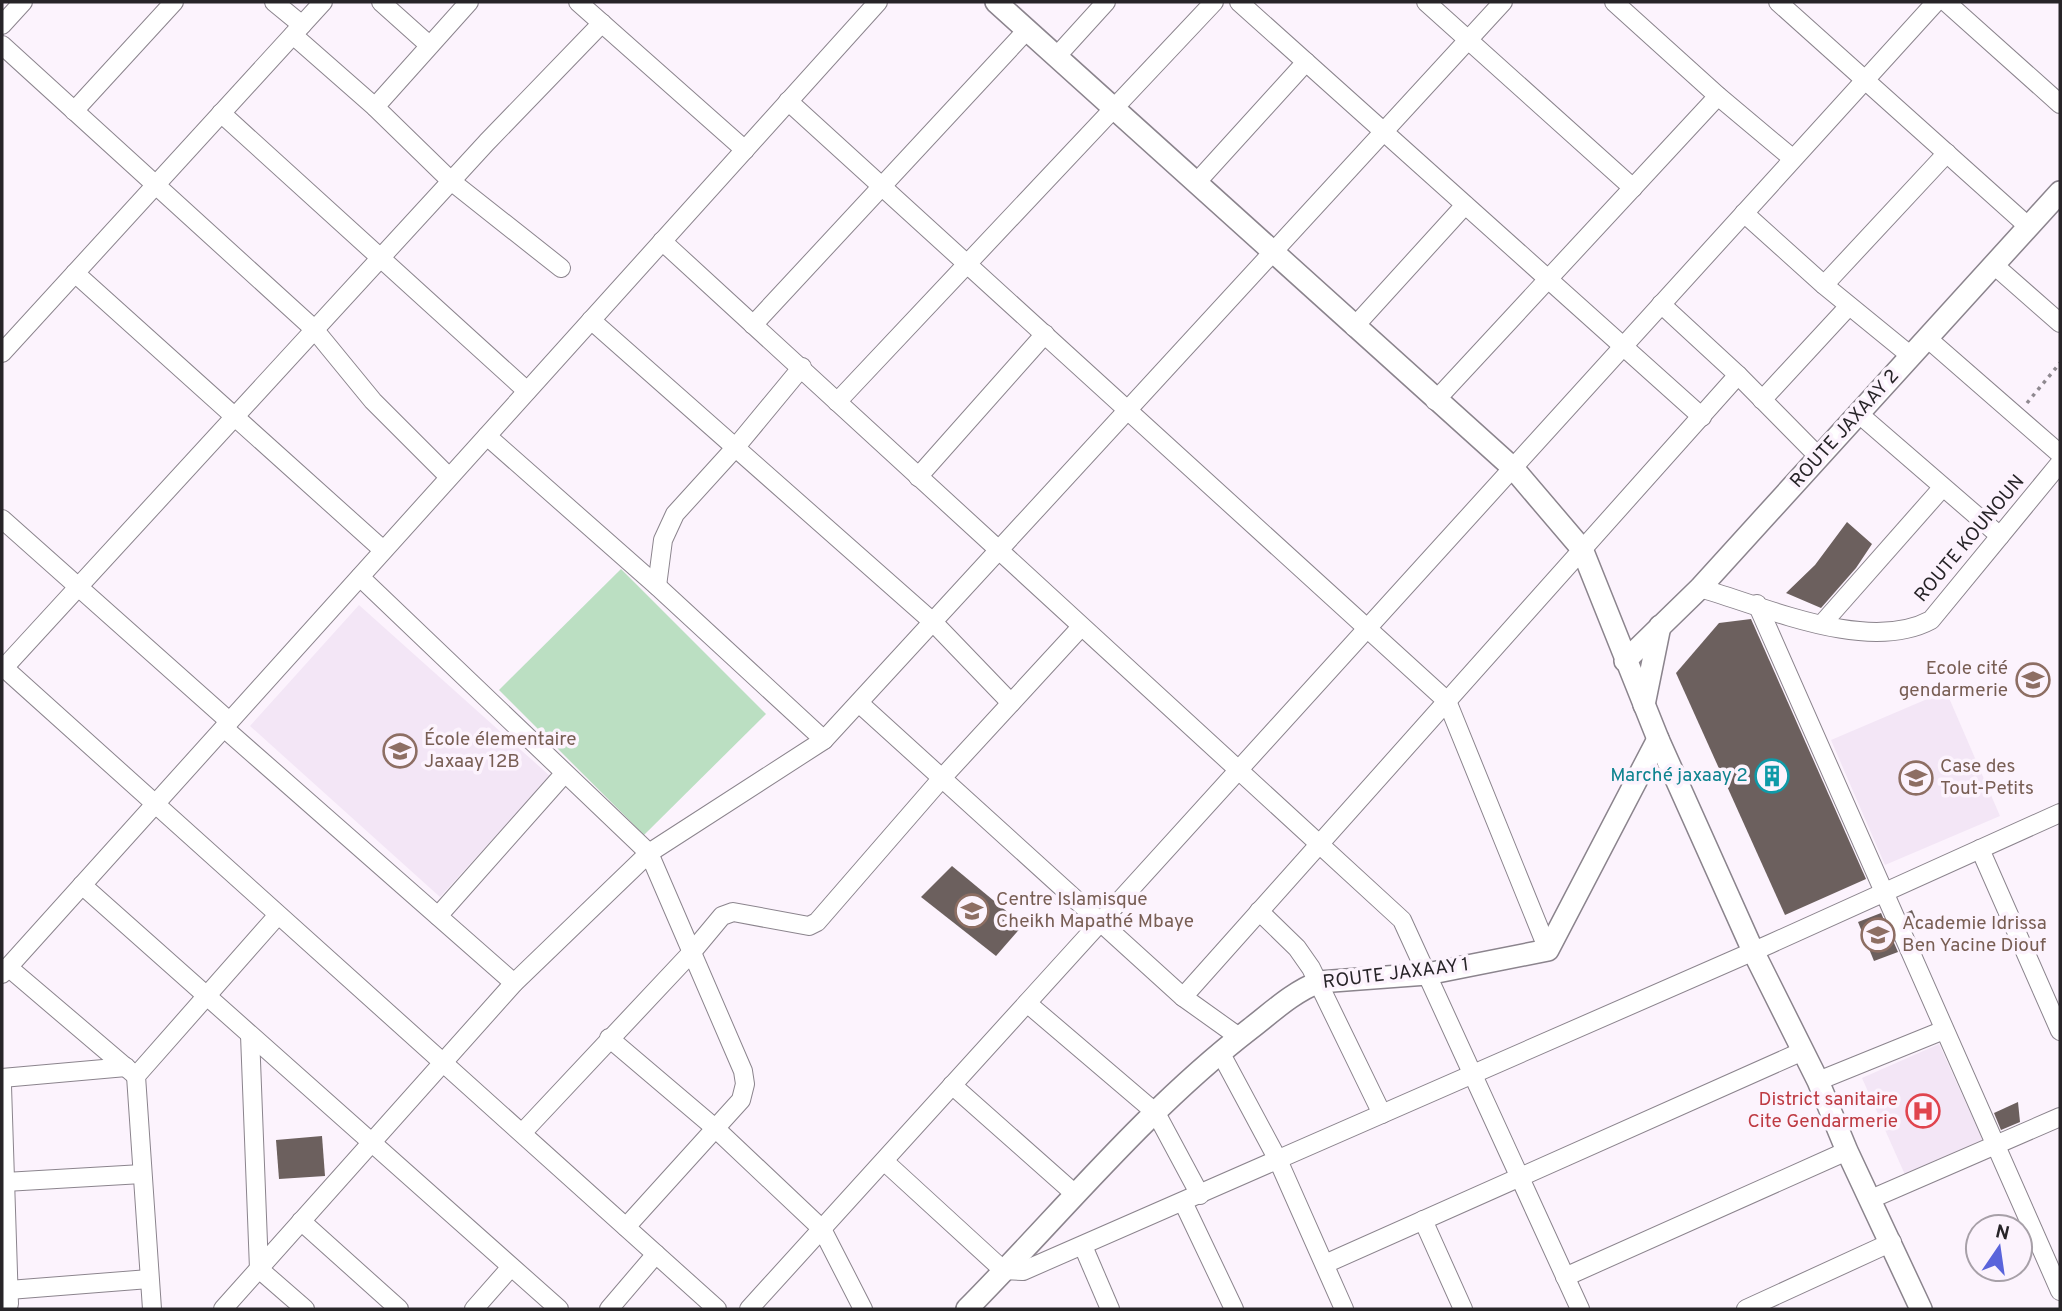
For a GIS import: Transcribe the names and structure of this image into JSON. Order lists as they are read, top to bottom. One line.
{"streets":{"street":["ROUTE JAXAAY 2","ROUTE KOUNOUN","ROUTE JAXAAY 1"]},"crossings":[["ROUTE JAXAAY 2","ROUTE KOUNOUN"]],"places":{"school or university":["Ecole cité gendarmerie","École élementaire Jaxaay 12B","Case des Tout-Petits","Centre Islamisque Cheikh Mapathé Mbaye","Academie Idrissa Ben Yacine Diouf"],"building":["Marché jaxaay 2"],"hospital":["District sanitaire Cite Gendarmerie"]},"north":"top"}
